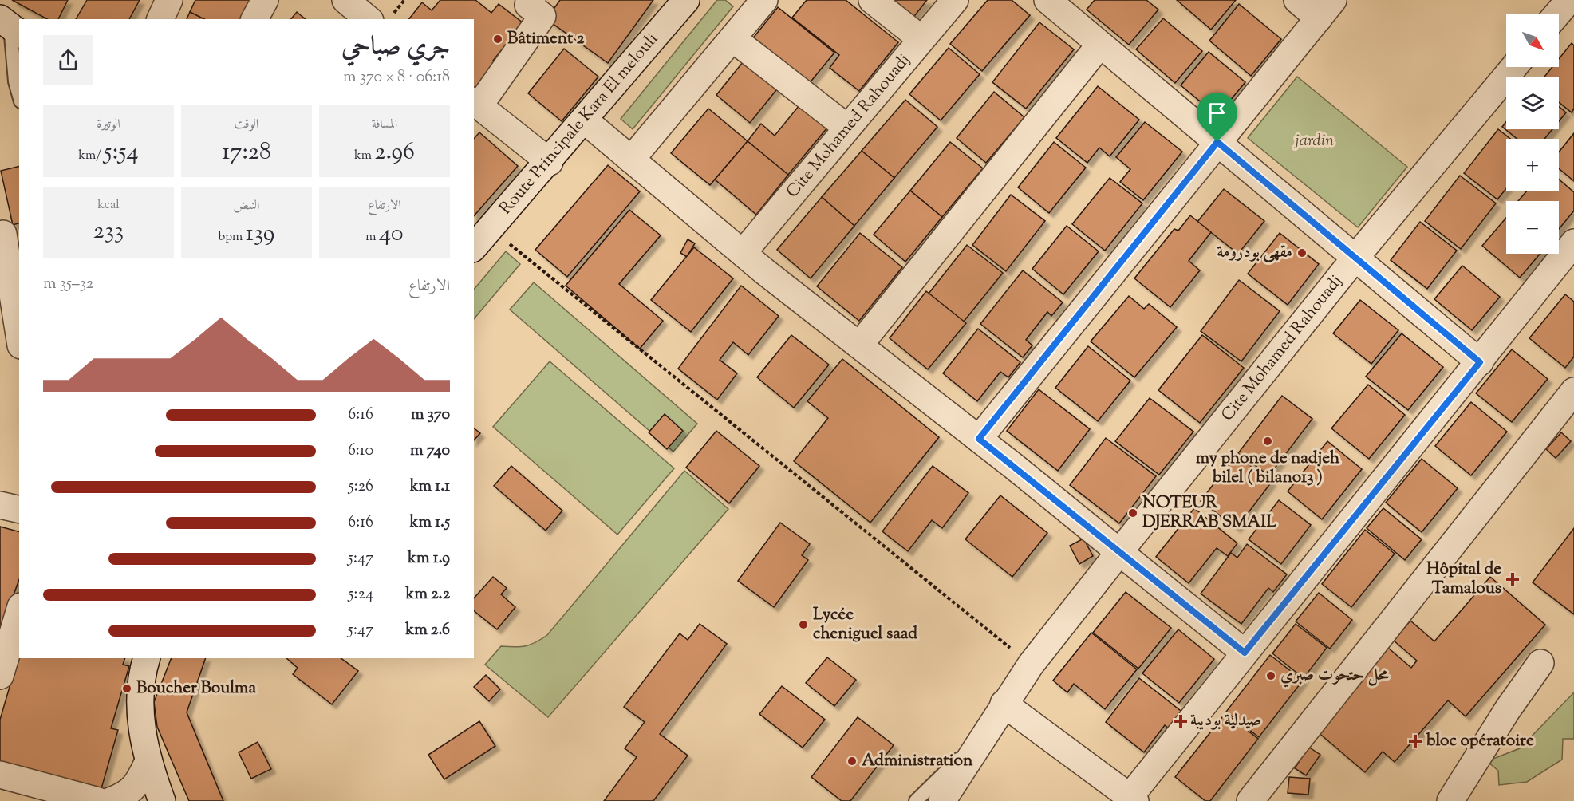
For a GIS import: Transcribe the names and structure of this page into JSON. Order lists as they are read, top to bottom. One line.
{"streets":{"street":["Route Principale Kara El melouli","Cite Mohamed Rahouadj"]},"parks":["jardin"],"places":{"other":["Bâtiment 2","مقهى بودرومة","my phone de nadjeh bilel ( bilano13 )","NOTEUR DJERRAB SMAIL","Lycée cheniguel saad","محل حتحوت صبري","Boucher Boulma","Administration"],"health":["Hôpital de Tamalous","صيدلية بوديبة","bloc opératoire"]},"north":"bottom right","page":{"map_buttons":["+","−"],"heading":["جري صباحي","06:18 · 8 × 370 m"],"stats":[["المسافة","2.96 km"],["الوقت","17:28"],["الوتيرة","5:54 /km"],["الارتفاع","40 m"],["النبض","139 bpm"],["kcal","233"]],"chart":["الارتفاع","32–35 m"],"list":[{"name":"370 m","note":"6:16"},{"name":"740 m","note":"6:10"},{"name":"1.1 km","note":"5:26"},{"name":"1.5 km","note":"6:16"},{"name":"1.9 km","note":"5:47"},{"name":"2.2 km","note":"5:24"},{"name":"2.6 km","note":"5:47"}]}}
